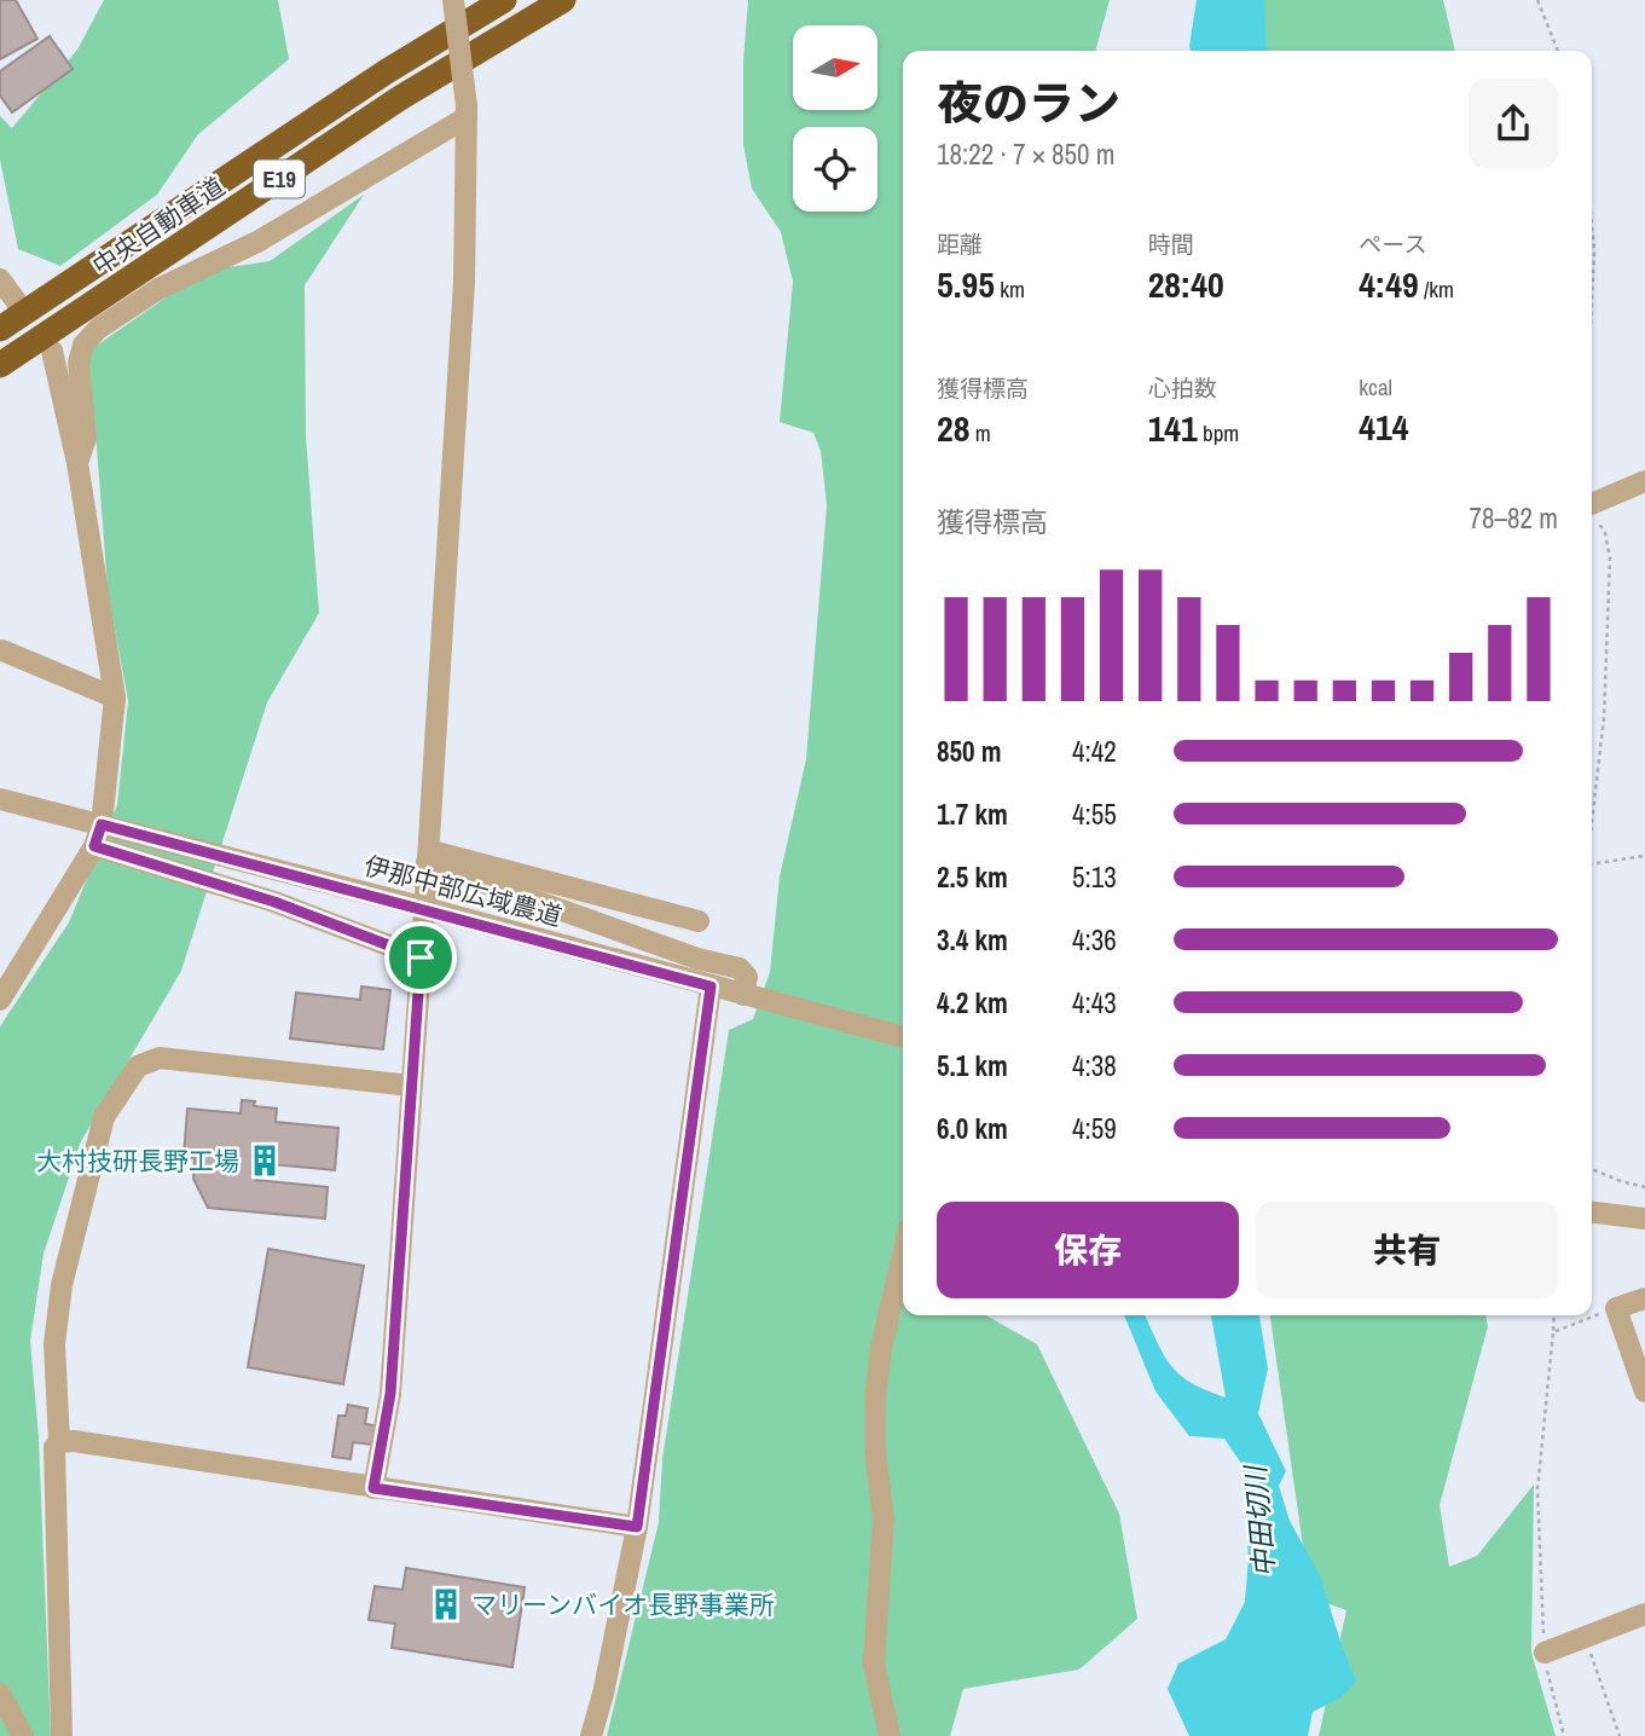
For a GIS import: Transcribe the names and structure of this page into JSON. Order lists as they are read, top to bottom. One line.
{"streets":{"highway":["E19","中央自動車道"],"street":["伊那中部広域農道"]},"water":["中田切川"],"places":{"building":["大村技研長野工場","マリーンバイオ長野事業所"]},"north":"right","page":{"heading":["夜のラン","18:22 · 7 × 850 m"],"stats":[["距離","5.95 km"],["時間","28:40"],["ペース","4:49 /km"],["獲得標高","28 m"],["心拍数","141 bpm"],["kcal","414"]],"chart":["獲得標高","78–82 m"],"list":[{"name":"850 m","note":"4:42"},{"name":"1.7 km","note":"4:55"},{"name":"2.5 km","note":"5:13"},{"name":"3.4 km","note":"4:36"},{"name":"4.2 km","note":"4:43"},{"name":"5.1 km","note":"4:38"},{"name":"6.0 km","note":"4:59"}],"buttons":["保存","共有"]}}
